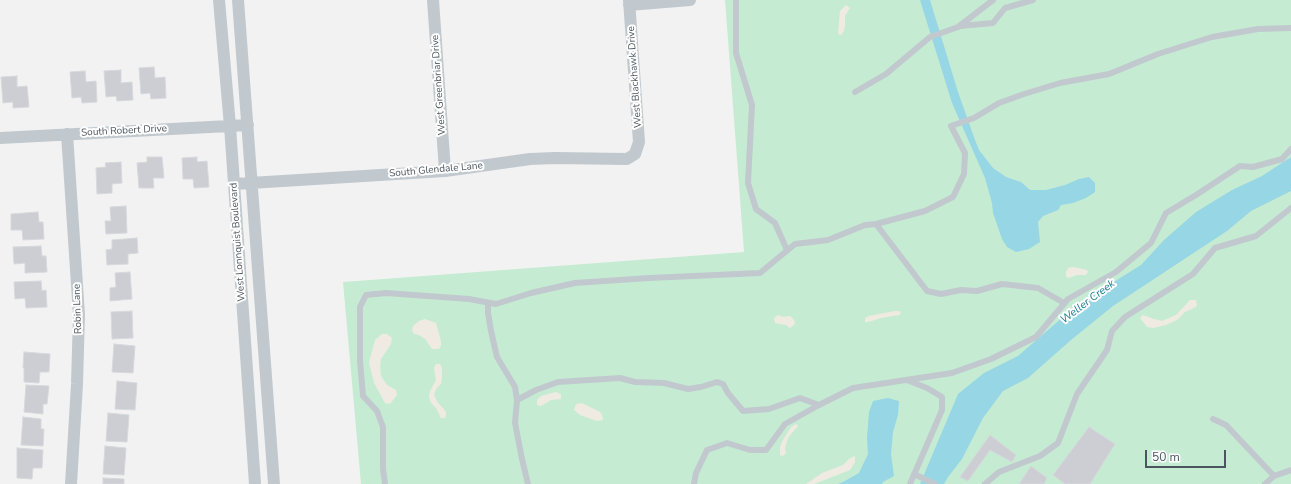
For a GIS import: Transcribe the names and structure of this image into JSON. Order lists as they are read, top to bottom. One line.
{"streets":{"street":["West Blackhawk Drive","West Greenbriar Drive","South Robert Drive","South Glendale Lane","West Lonnquist Boulevard","Robin Lane"]},"crossings":[["West Blackhawk Drive","South Glendale Lane"],["West Greenbriar Drive","South Glendale Lane"],["South Robert Drive","West Lonnquist Boulevard"],["South Robert Drive","Robin Lane"],["South Glendale Lane","West Lonnquist Boulevard"]],"water":["Weller Creek"],"scale_bar":"50 m"}
